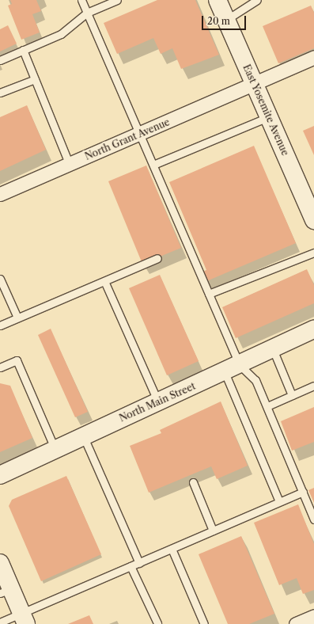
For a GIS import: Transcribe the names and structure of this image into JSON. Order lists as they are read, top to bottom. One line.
{"streets":{"main road":["East Yosemite Avenue","North Main Street"],"street":["North Grant Avenue"]},"crossings":[["East Yosemite Avenue","North Grant Avenue"]],"scale_bar":"20 m"}
